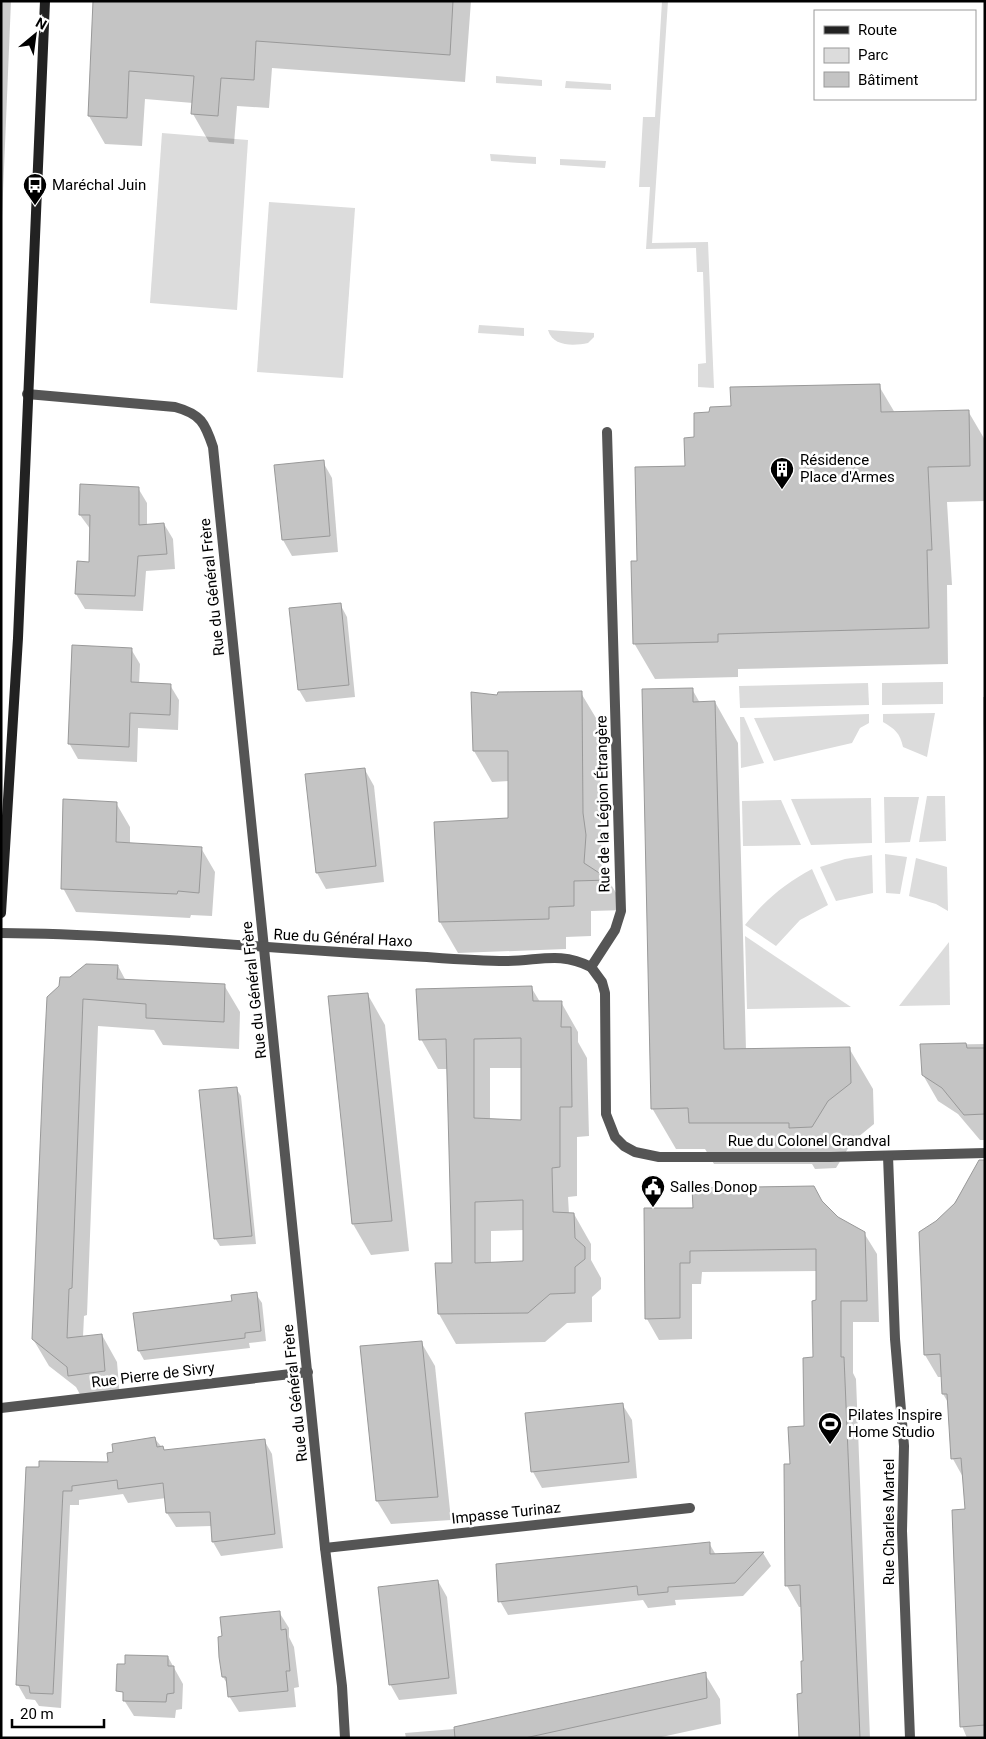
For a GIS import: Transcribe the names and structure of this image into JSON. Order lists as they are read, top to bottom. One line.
{"streets":{"street":["Rue du Général Frère","Rue de la Légion Étrangère","Rue du Général Haxo","Rue du Colonel Grandval","Rue Pierre de Sivry","Impasse Turinaz","Rue Charles Martel"]},"crossings":[["Rue du Général Frère","Rue du Général Haxo"],["Rue du Général Frère","Rue Pierre de Sivry"],["Rue du Général Frère","Impasse Turinaz"],["Rue de la Légion Étrangère","Rue du Général Haxo"],["Rue de la Légion Étrangère","Rue du Colonel Grandval"],["Rue du Général Haxo","Rue du Colonel Grandval"],["Rue du Colonel Grandval","Rue Charles Martel"]],"places":{"bus stop":["Maréchal Juin"],"building":["Résidence Place d'Armes"],"public building":["Salles Donop"],"sports":["Pilates Inspire Home Studio"]},"legend":["Route","Parc","Bâtiment"],"scale_bar":"20 m","north":"top right"}
